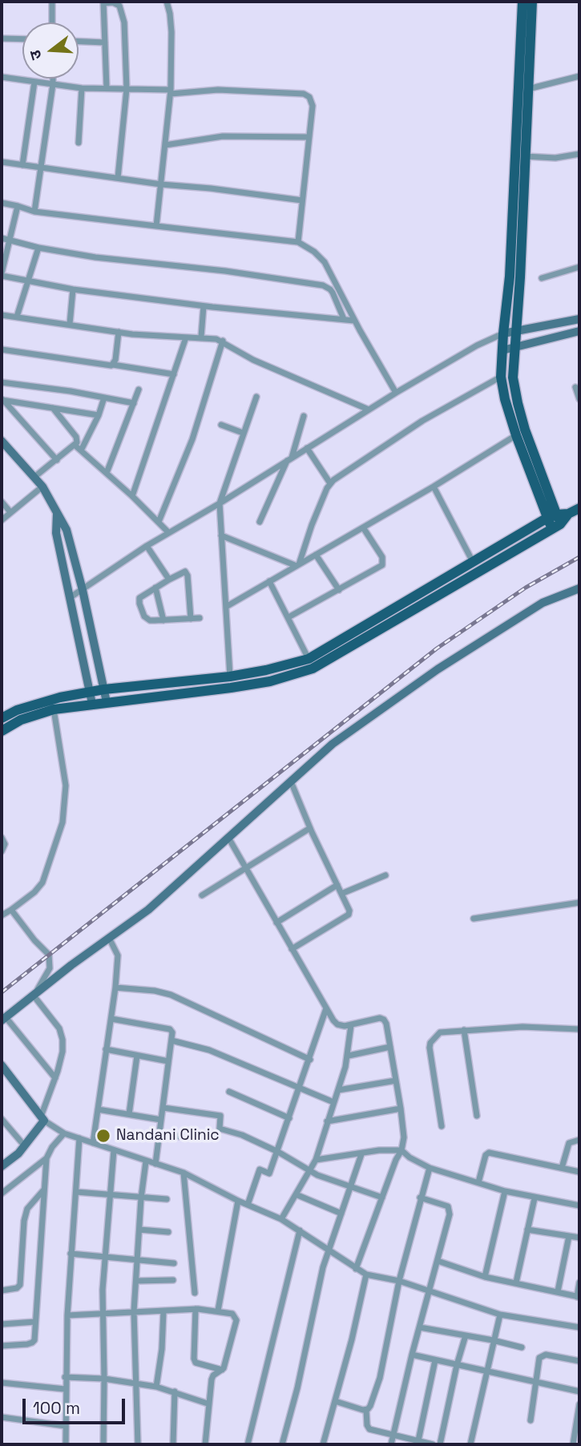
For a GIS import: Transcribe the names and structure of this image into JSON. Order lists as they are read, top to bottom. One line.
{"places":["Nandani Clinic"],"scale_bar":"100 m","north":"left"}
